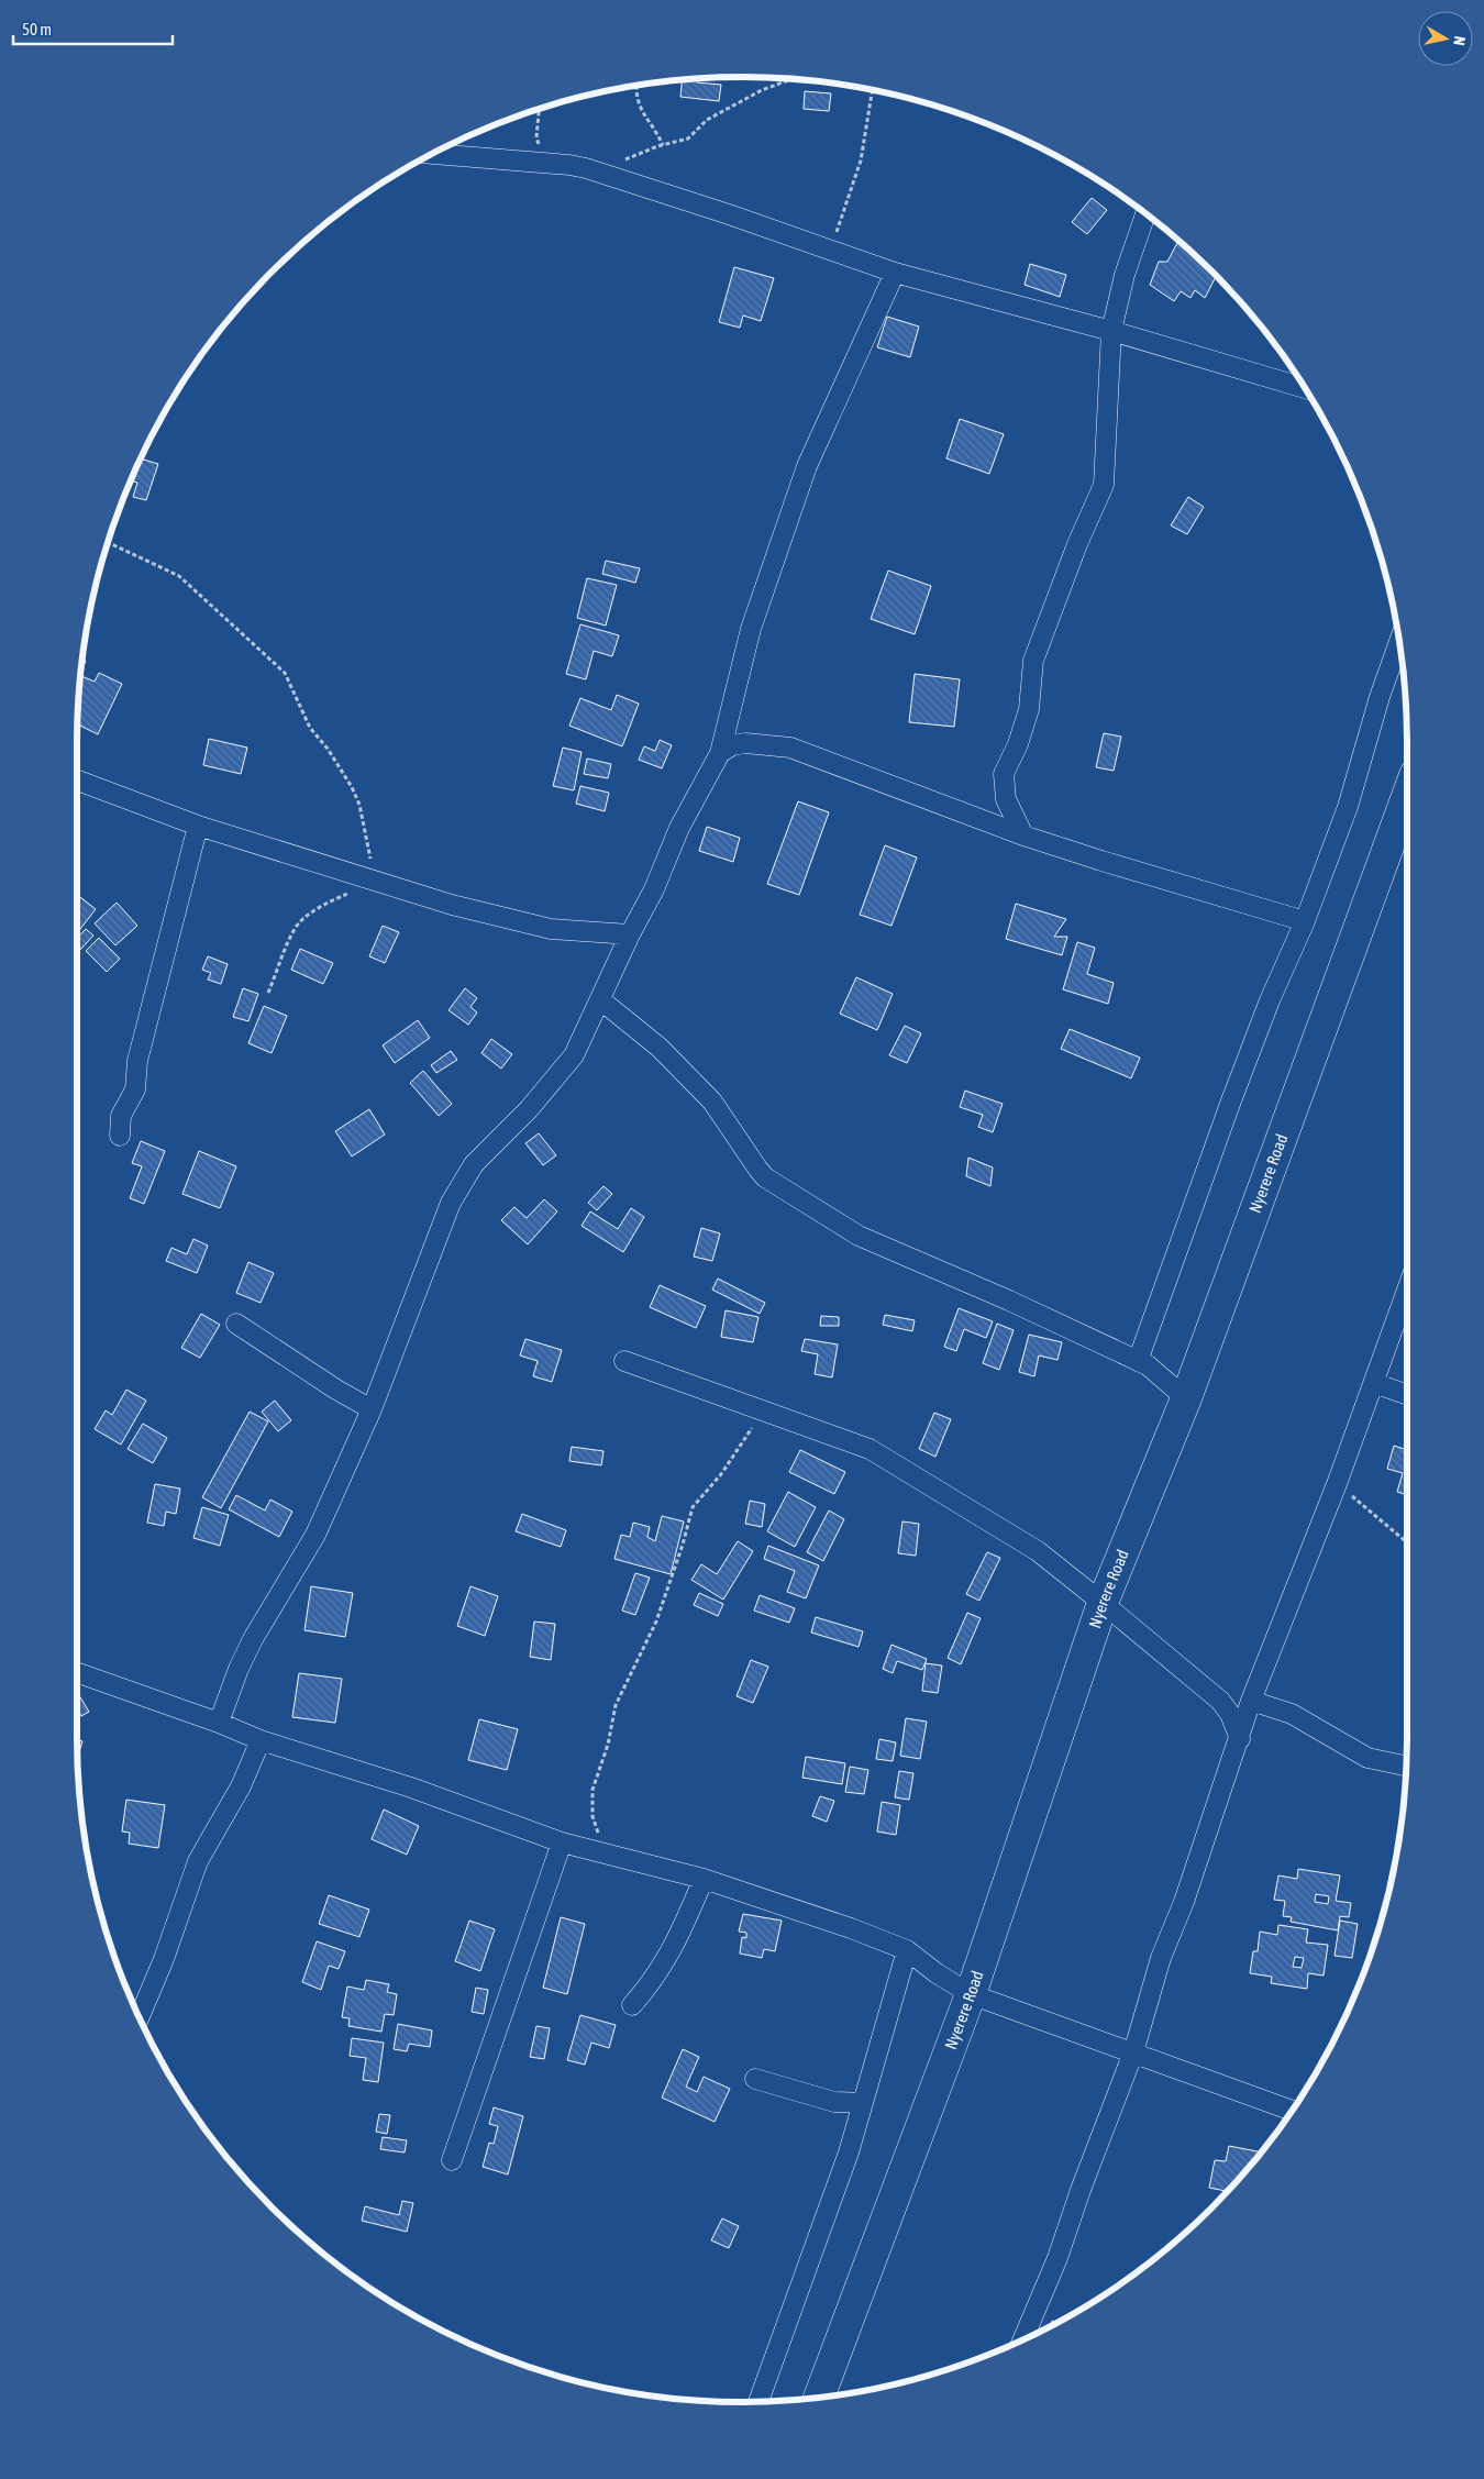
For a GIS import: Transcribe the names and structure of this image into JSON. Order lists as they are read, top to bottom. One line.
{"streets":{"highway":["Nyerere Road"]},"scale_bar":"50 m","north":"right"}
